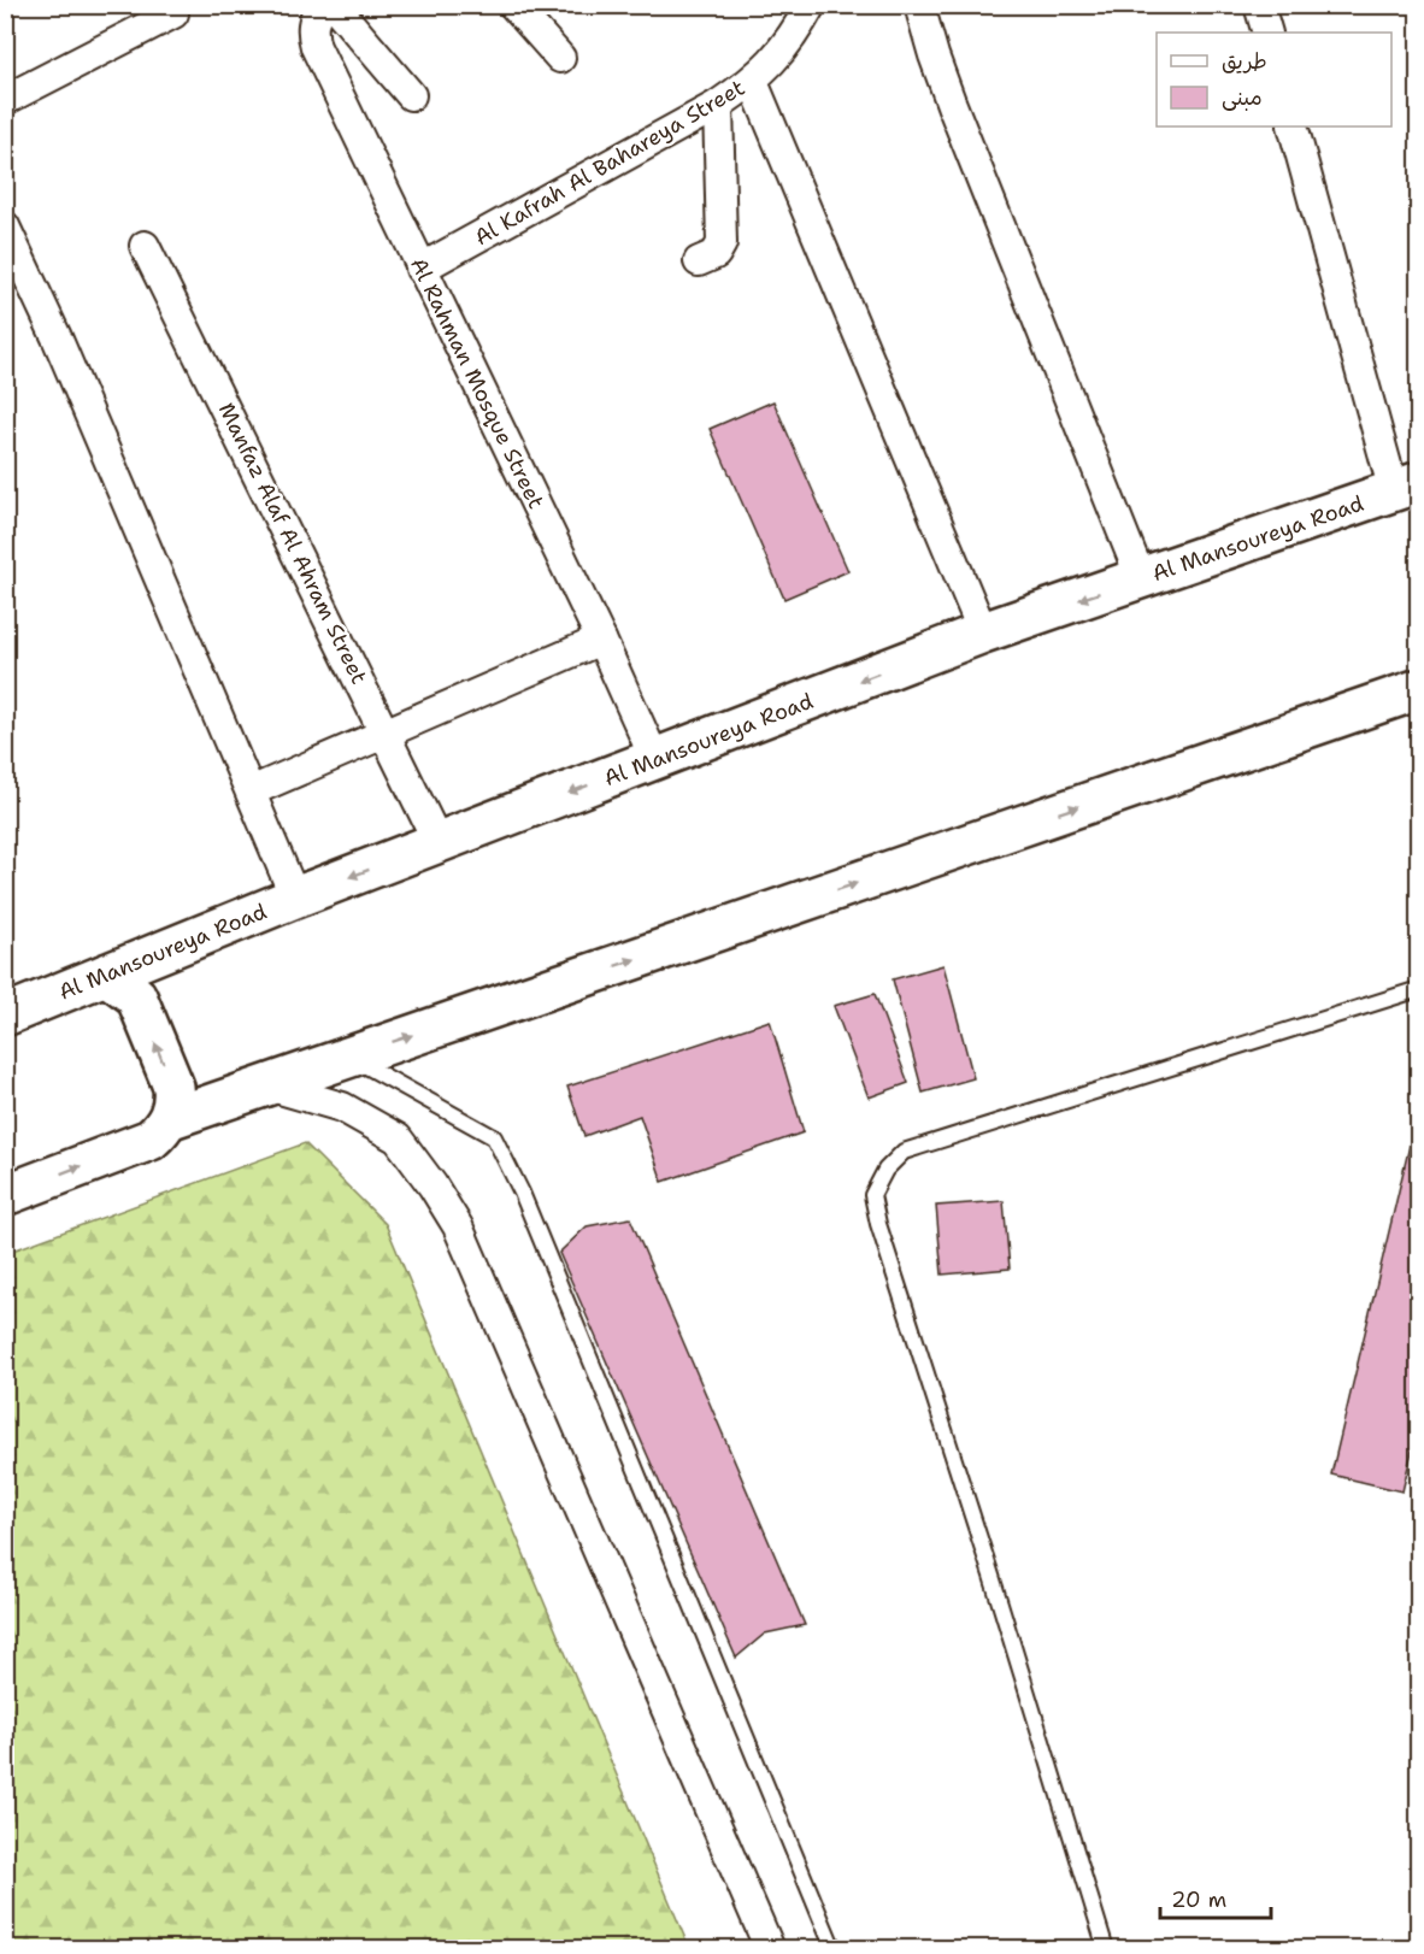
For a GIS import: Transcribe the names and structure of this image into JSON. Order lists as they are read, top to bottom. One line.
{"streets":{"main road":["Al Mansoureya Road"],"street":["Al Kafrah Al Bahareya Street","Al Rahman Mosque Street","Manfaz Alaf Al Ahram Street"]},"crossings":[["Al Kafrah Al Bahareya Street","Al Rahman Mosque Street"],["Al Rahman Mosque Street","Al Mansoureya Road"],["Al Mansoureya Road","Manfaz Alaf Al Ahram Street"]],"legend":["طريق","مبنى"],"scale_bar":"20 m"}
